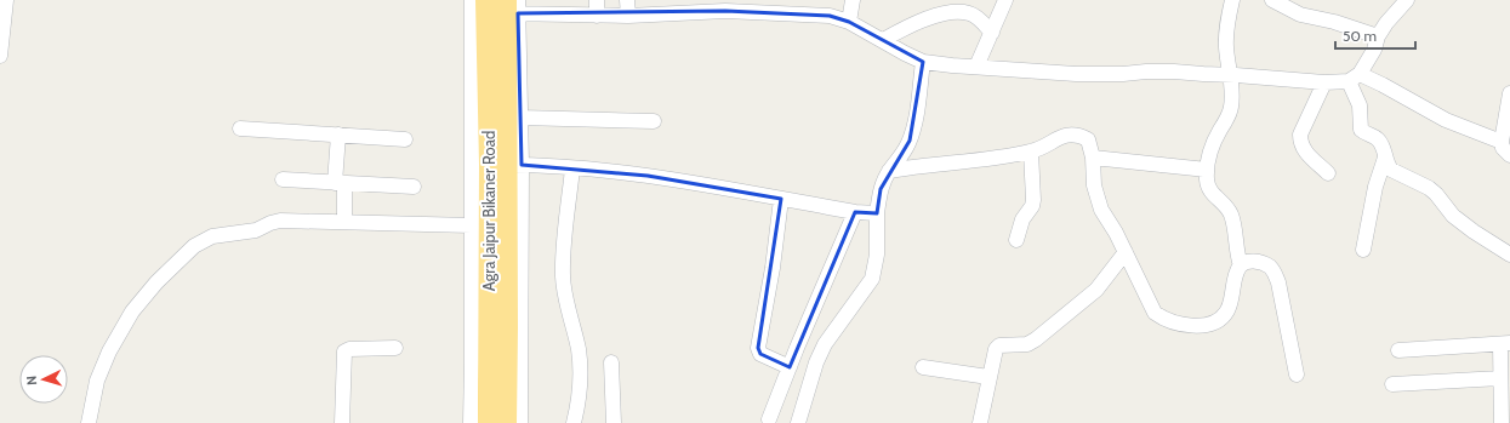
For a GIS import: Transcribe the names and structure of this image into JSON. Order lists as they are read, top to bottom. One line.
{"streets":{"highway":["Agra Jaipur Bikaner Road"]},"scale_bar":"50 m","north":"left"}
